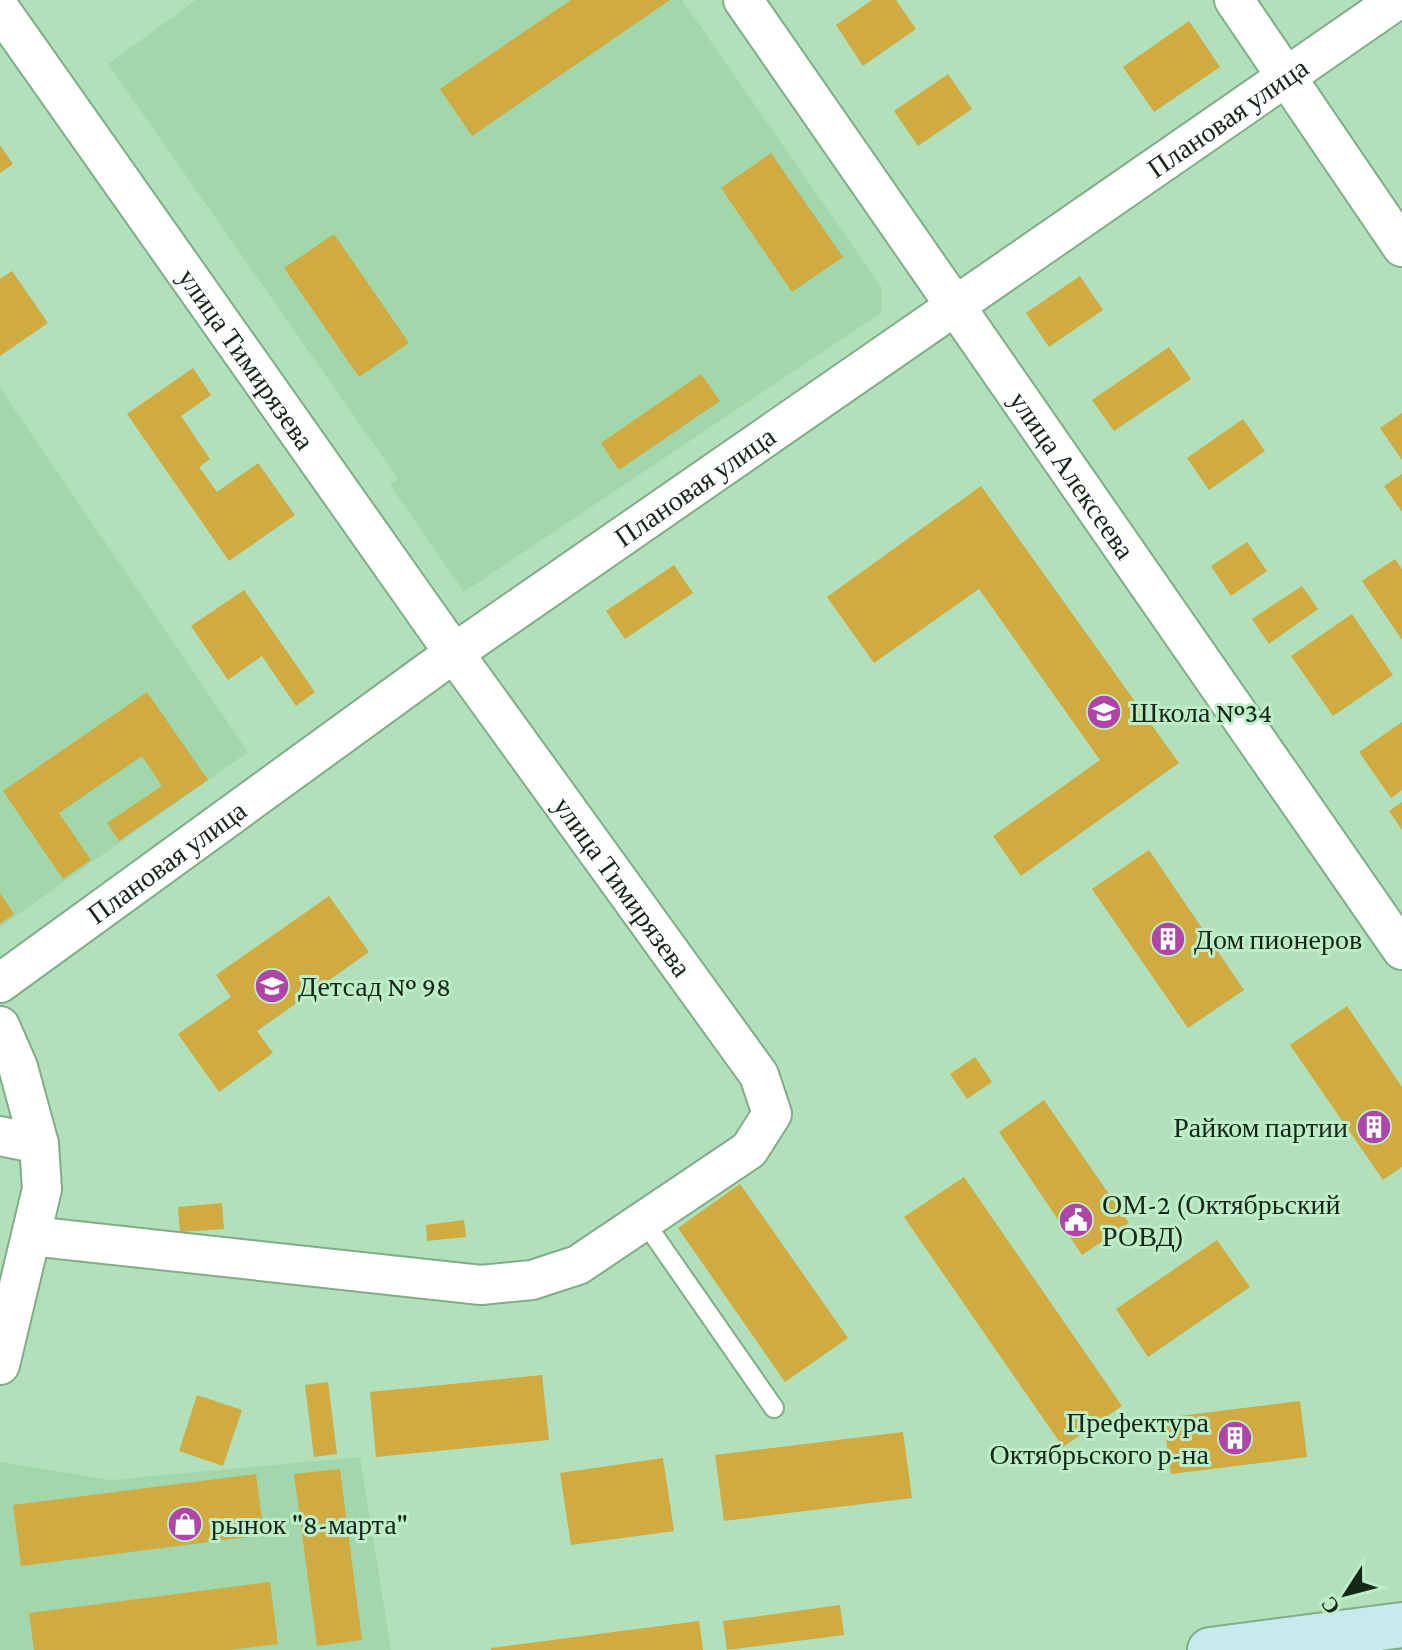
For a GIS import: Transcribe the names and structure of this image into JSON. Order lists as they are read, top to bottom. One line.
{"streets":{"street":["Плановая улица","улица Тимирязева","улица Алексеева"]},"crossings":[["Плановая улица","улица Тимирязева"],["Плановая улица","улица Алексеева"]],"places":{"school or university":["Школа №34","Детсад № 98"],"building":["Дом пионеров","Райком партии","Префектура Октябрьского р-на"],"public building":["ОМ-2 (Октябрьский РОВД)"],"shop":["рынок \"8-марта\""]},"north":"bottom left"}
